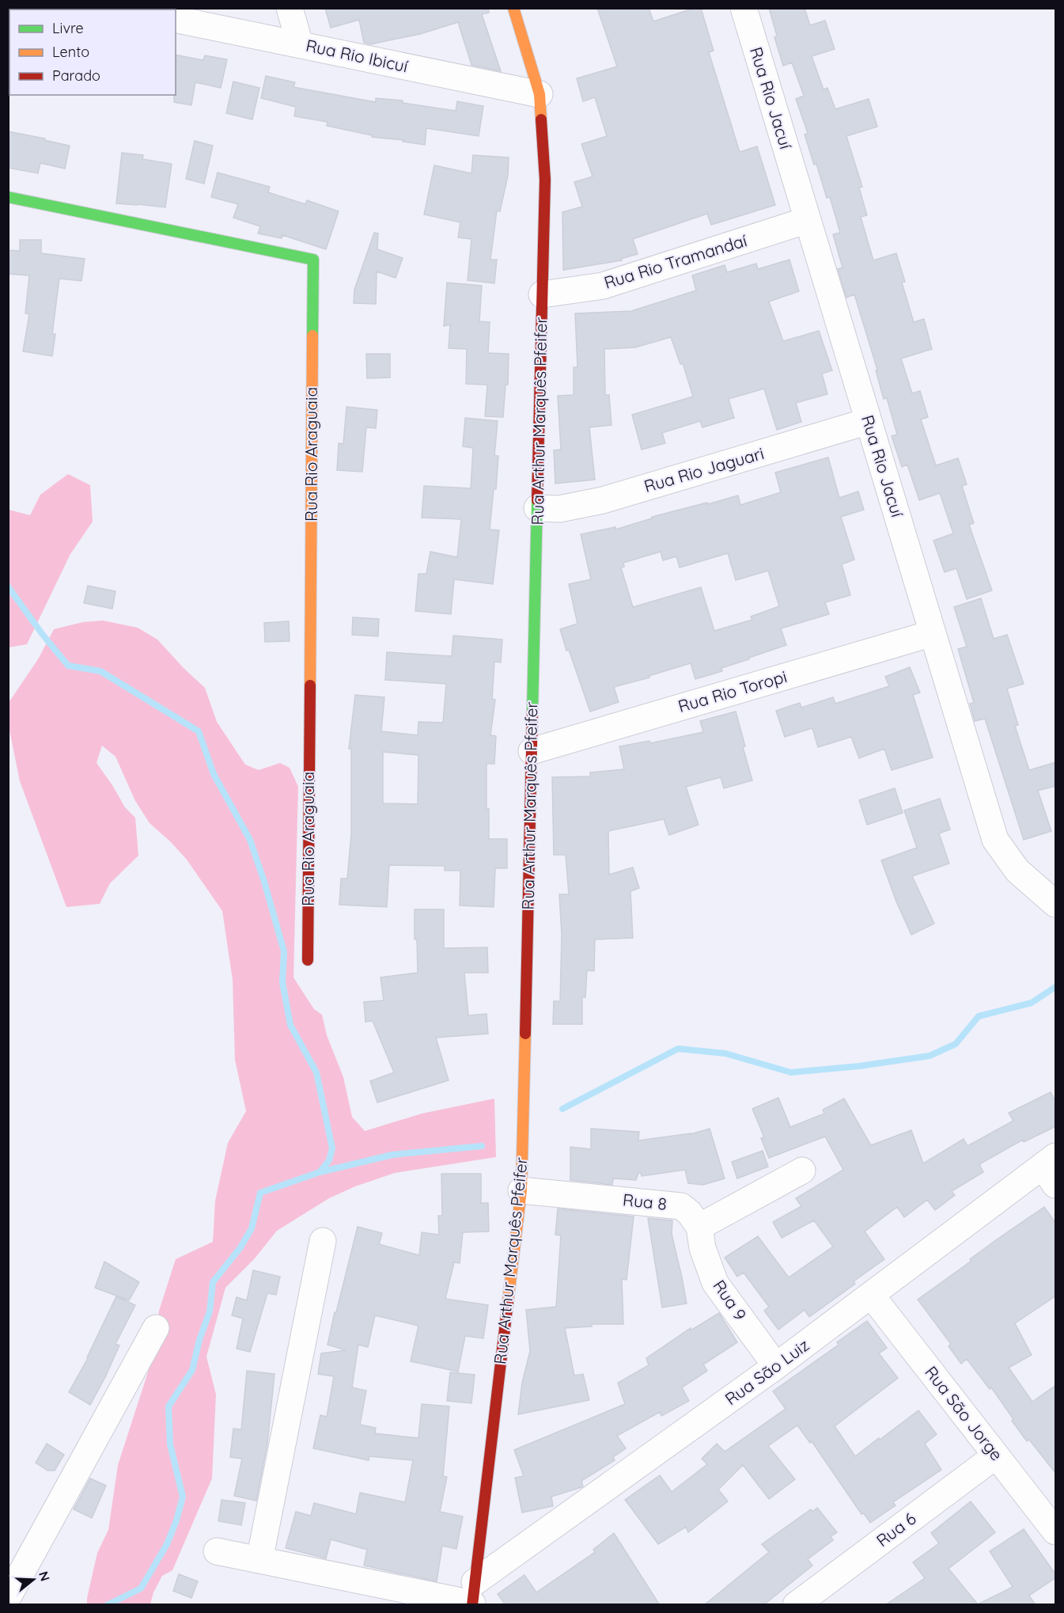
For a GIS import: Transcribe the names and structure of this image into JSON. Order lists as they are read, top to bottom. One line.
{"streets":{"street":["Rua Rio Ibicuí","Rua Rio Jacuí","Rua Rio Tramandaí","Rua Arthur Marquês Pfeifer","Rua Rio Araguaia","Rua Rio Jaguari","Rua Rio Toropi","Rua 8","Rua 9","Rua São Luiz","Rua São Jorge","Rua 6"]},"crossings":[["Rua Rio Ibicuí","Rua Arthur Marquês Pfeifer"],["Rua Rio Jacuí","Rua Rio Tramandaí"],["Rua Rio Jacuí","Rua Rio Jaguari"],["Rua Rio Jacuí","Rua Rio Toropi"],["Rua Rio Tramandaí","Rua Arthur Marquês Pfeifer"],["Rua Arthur Marquês Pfeifer","Rua Rio Jaguari"],["Rua Arthur Marquês Pfeifer","Rua Rio Toropi"],["Rua Arthur Marquês Pfeifer","Rua 8"],["Rua Arthur Marquês Pfeifer","Rua São Luiz"],["Rua 8","Rua 9"],["Rua 9","Rua São Luiz"],["Rua São Luiz","Rua São Jorge"],["Rua São Jorge","Rua 6"]],"legend":["Livre","Lento","Parado"],"north":"right"}
